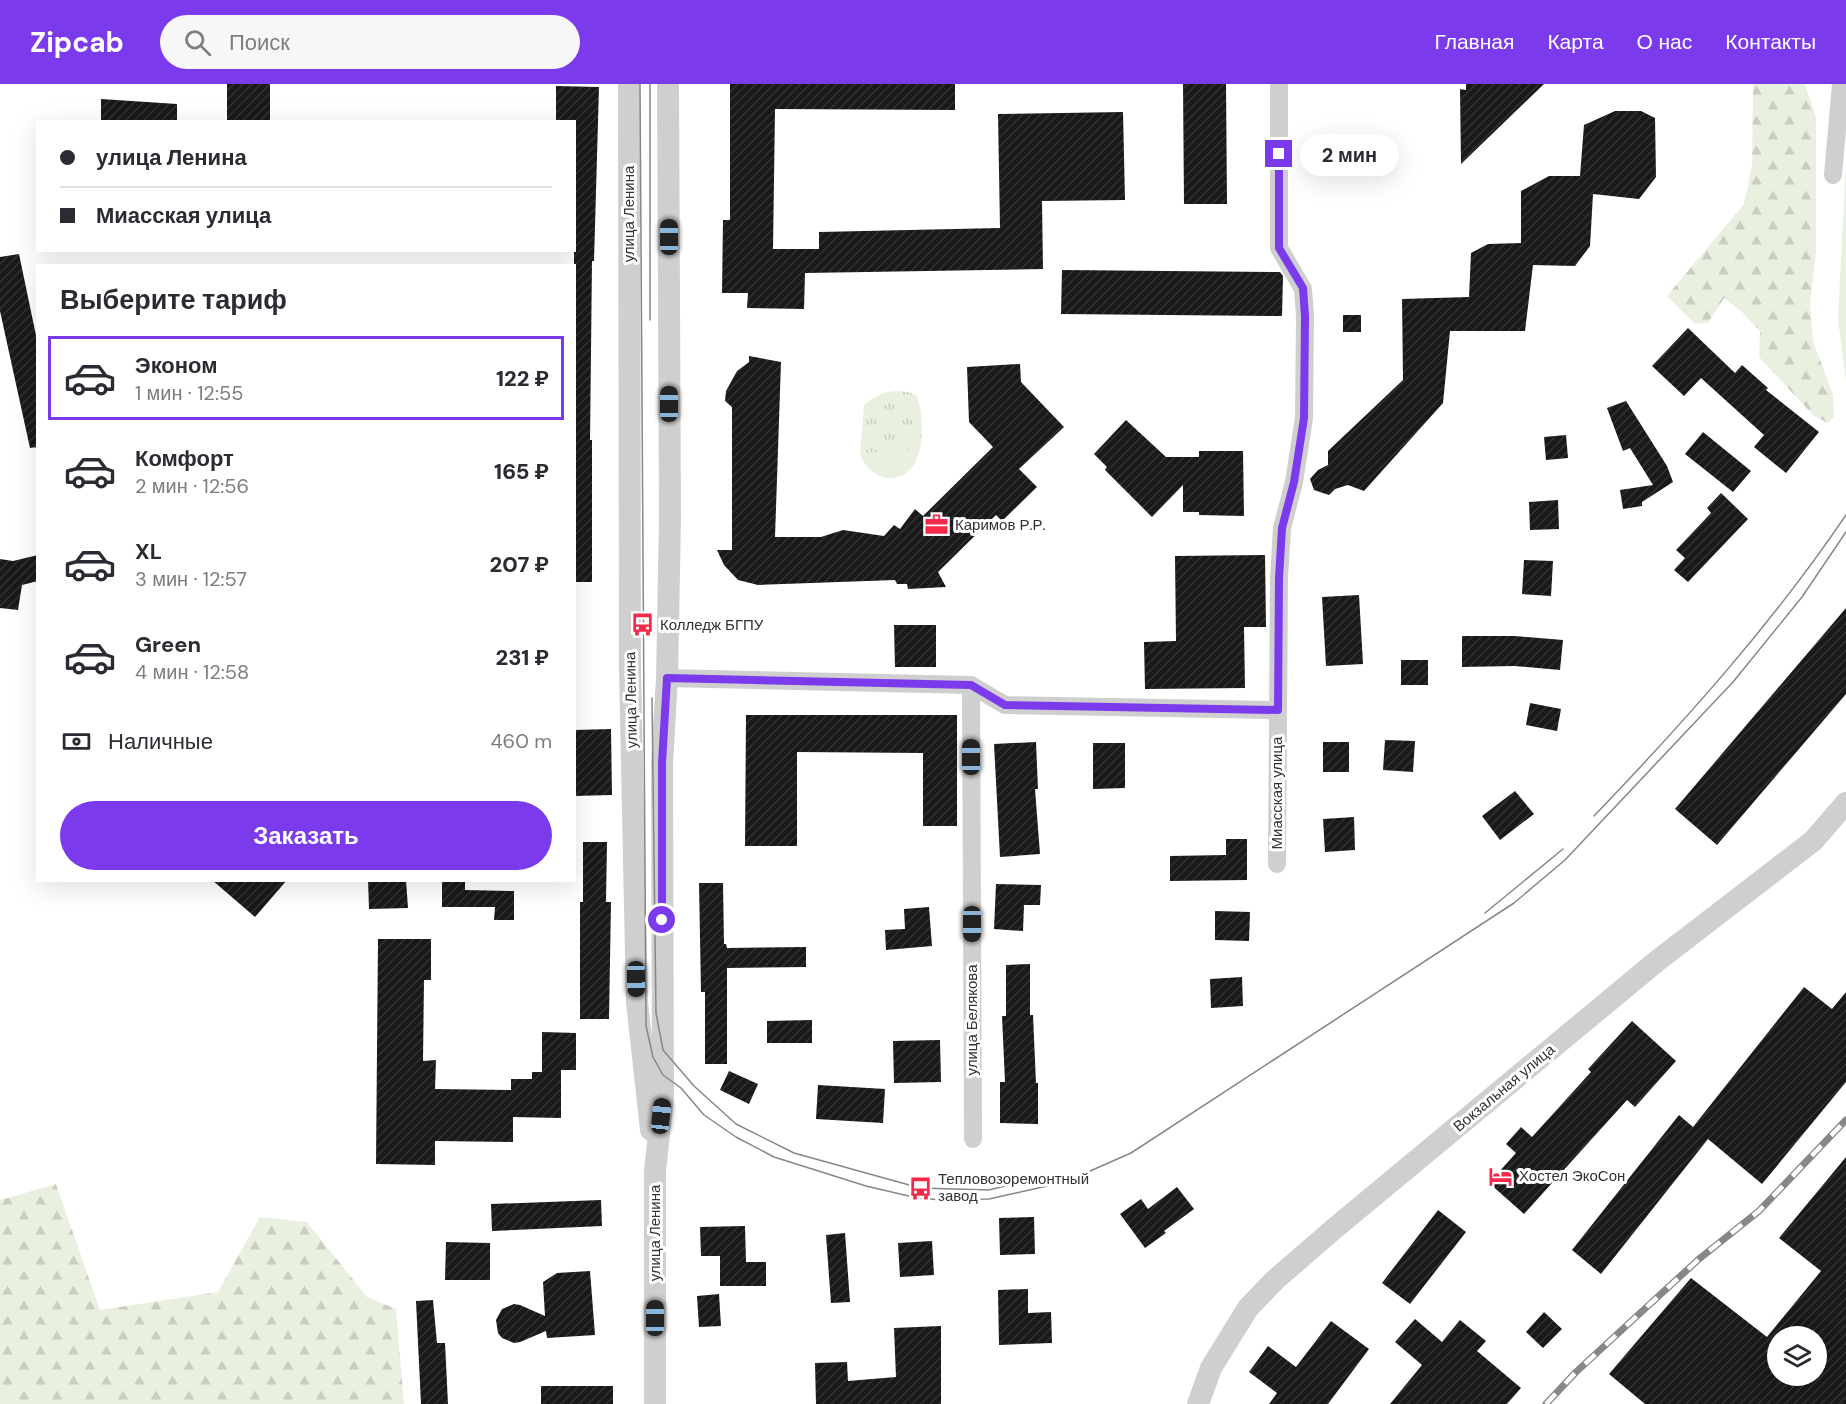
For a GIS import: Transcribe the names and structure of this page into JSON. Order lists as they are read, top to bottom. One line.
{"streets":{"street":["улица Ленина","Миасская улица","улица Белякова","Вокзальная улица"]},"places":{"office":["Каримов Р.Р."],"bus stop":["Колледж БГПУ","Тепловозоремонтный завод"],"hotel":["Хостел ЭкоСон"]},"page":{"header":"Zipcab","search":"Поиск","nav":["Главная","Карта","О нас","Контакты"],"banner":["улица Ленина","Миасская улица"],"bubble":"2 мин","heading":"Выберите тариф","list":[{"name":"Эконом","note":"1 мин · 12:55","value":"122 ₽"},{"name":"Комфорт","note":"2 мин · 12:56","value":"165 ₽"},{"name":"XL","note":"3 мин · 12:57","value":"207 ₽"},{"name":"Green","note":"4 мин · 12:58","value":"231 ₽"}],"pay":["Наличные","460 m"],"buttons":"Заказать"}}
